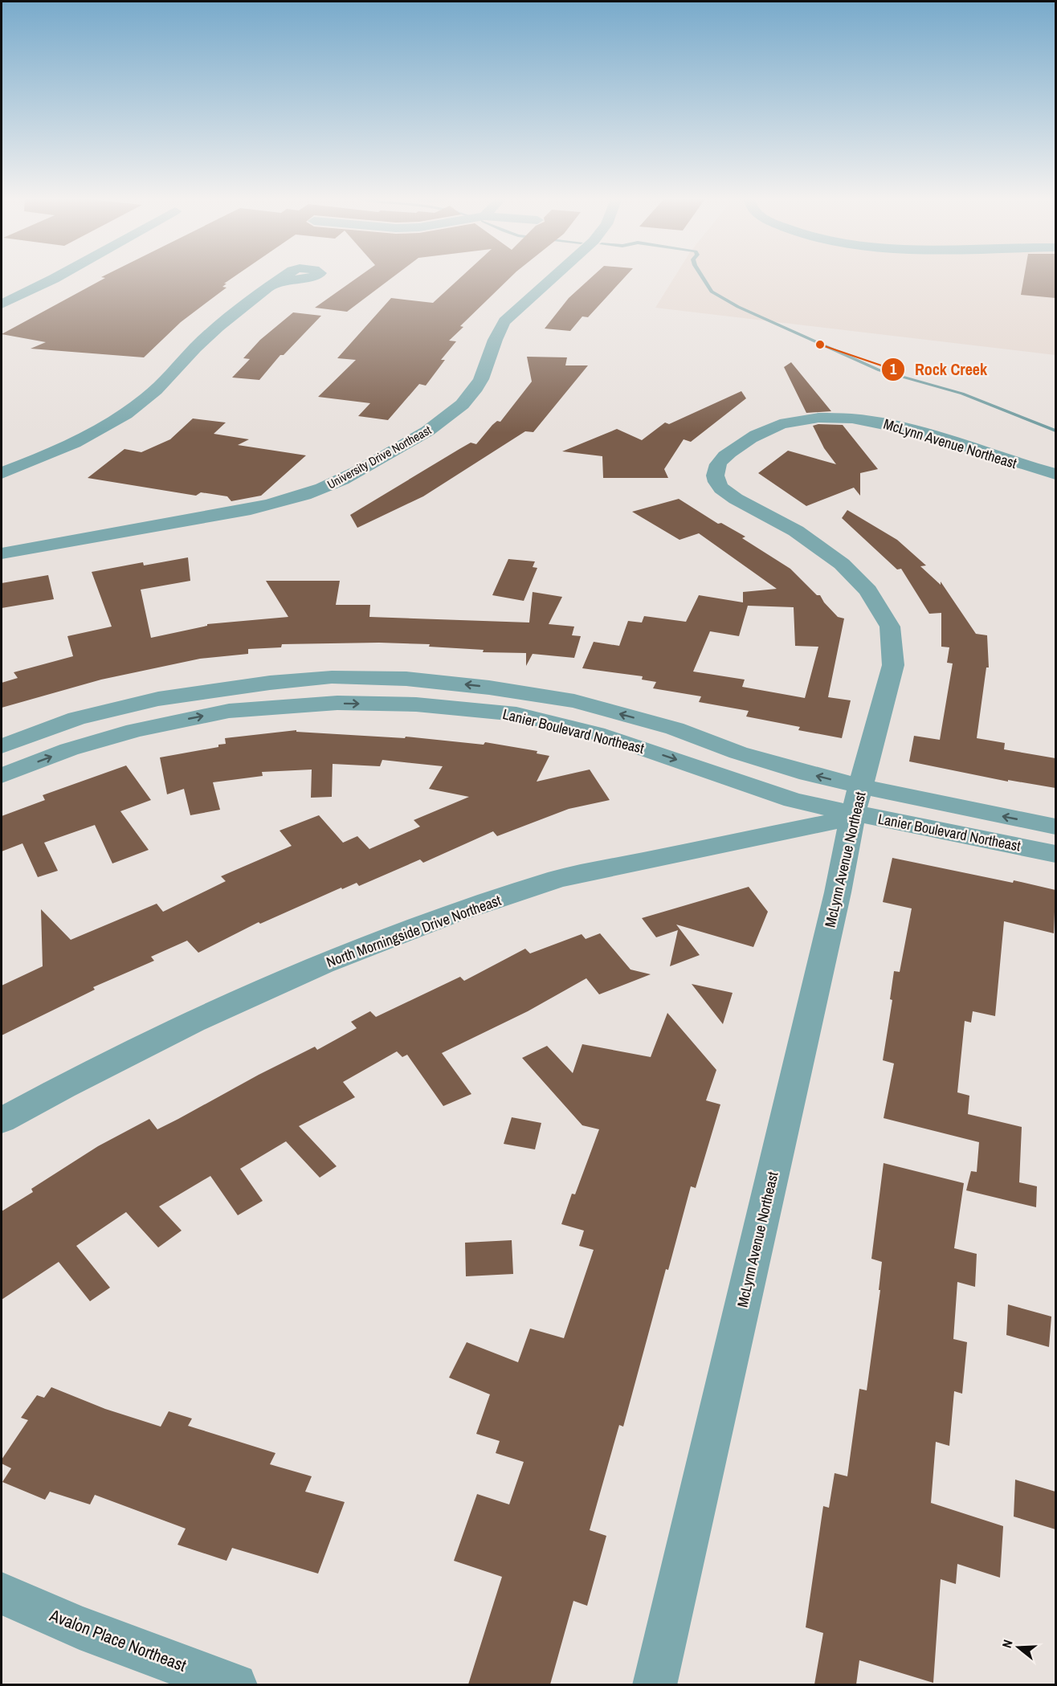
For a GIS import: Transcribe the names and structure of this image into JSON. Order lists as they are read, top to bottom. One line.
{"streets":{"street":["McLynn Avenue Northeast","University Drive Northeast","Lanier Boulevard Northeast","North Morningside Drive Northeast","Avalon Place Northeast"]},"crossings":[["McLynn Avenue Northeast","Lanier Boulevard Northeast"],["McLynn Avenue Northeast","North Morningside Drive Northeast"],["Lanier Boulevard Northeast","North Morningside Drive Northeast"]],"places":["Rock Creek"],"north":"left"}
